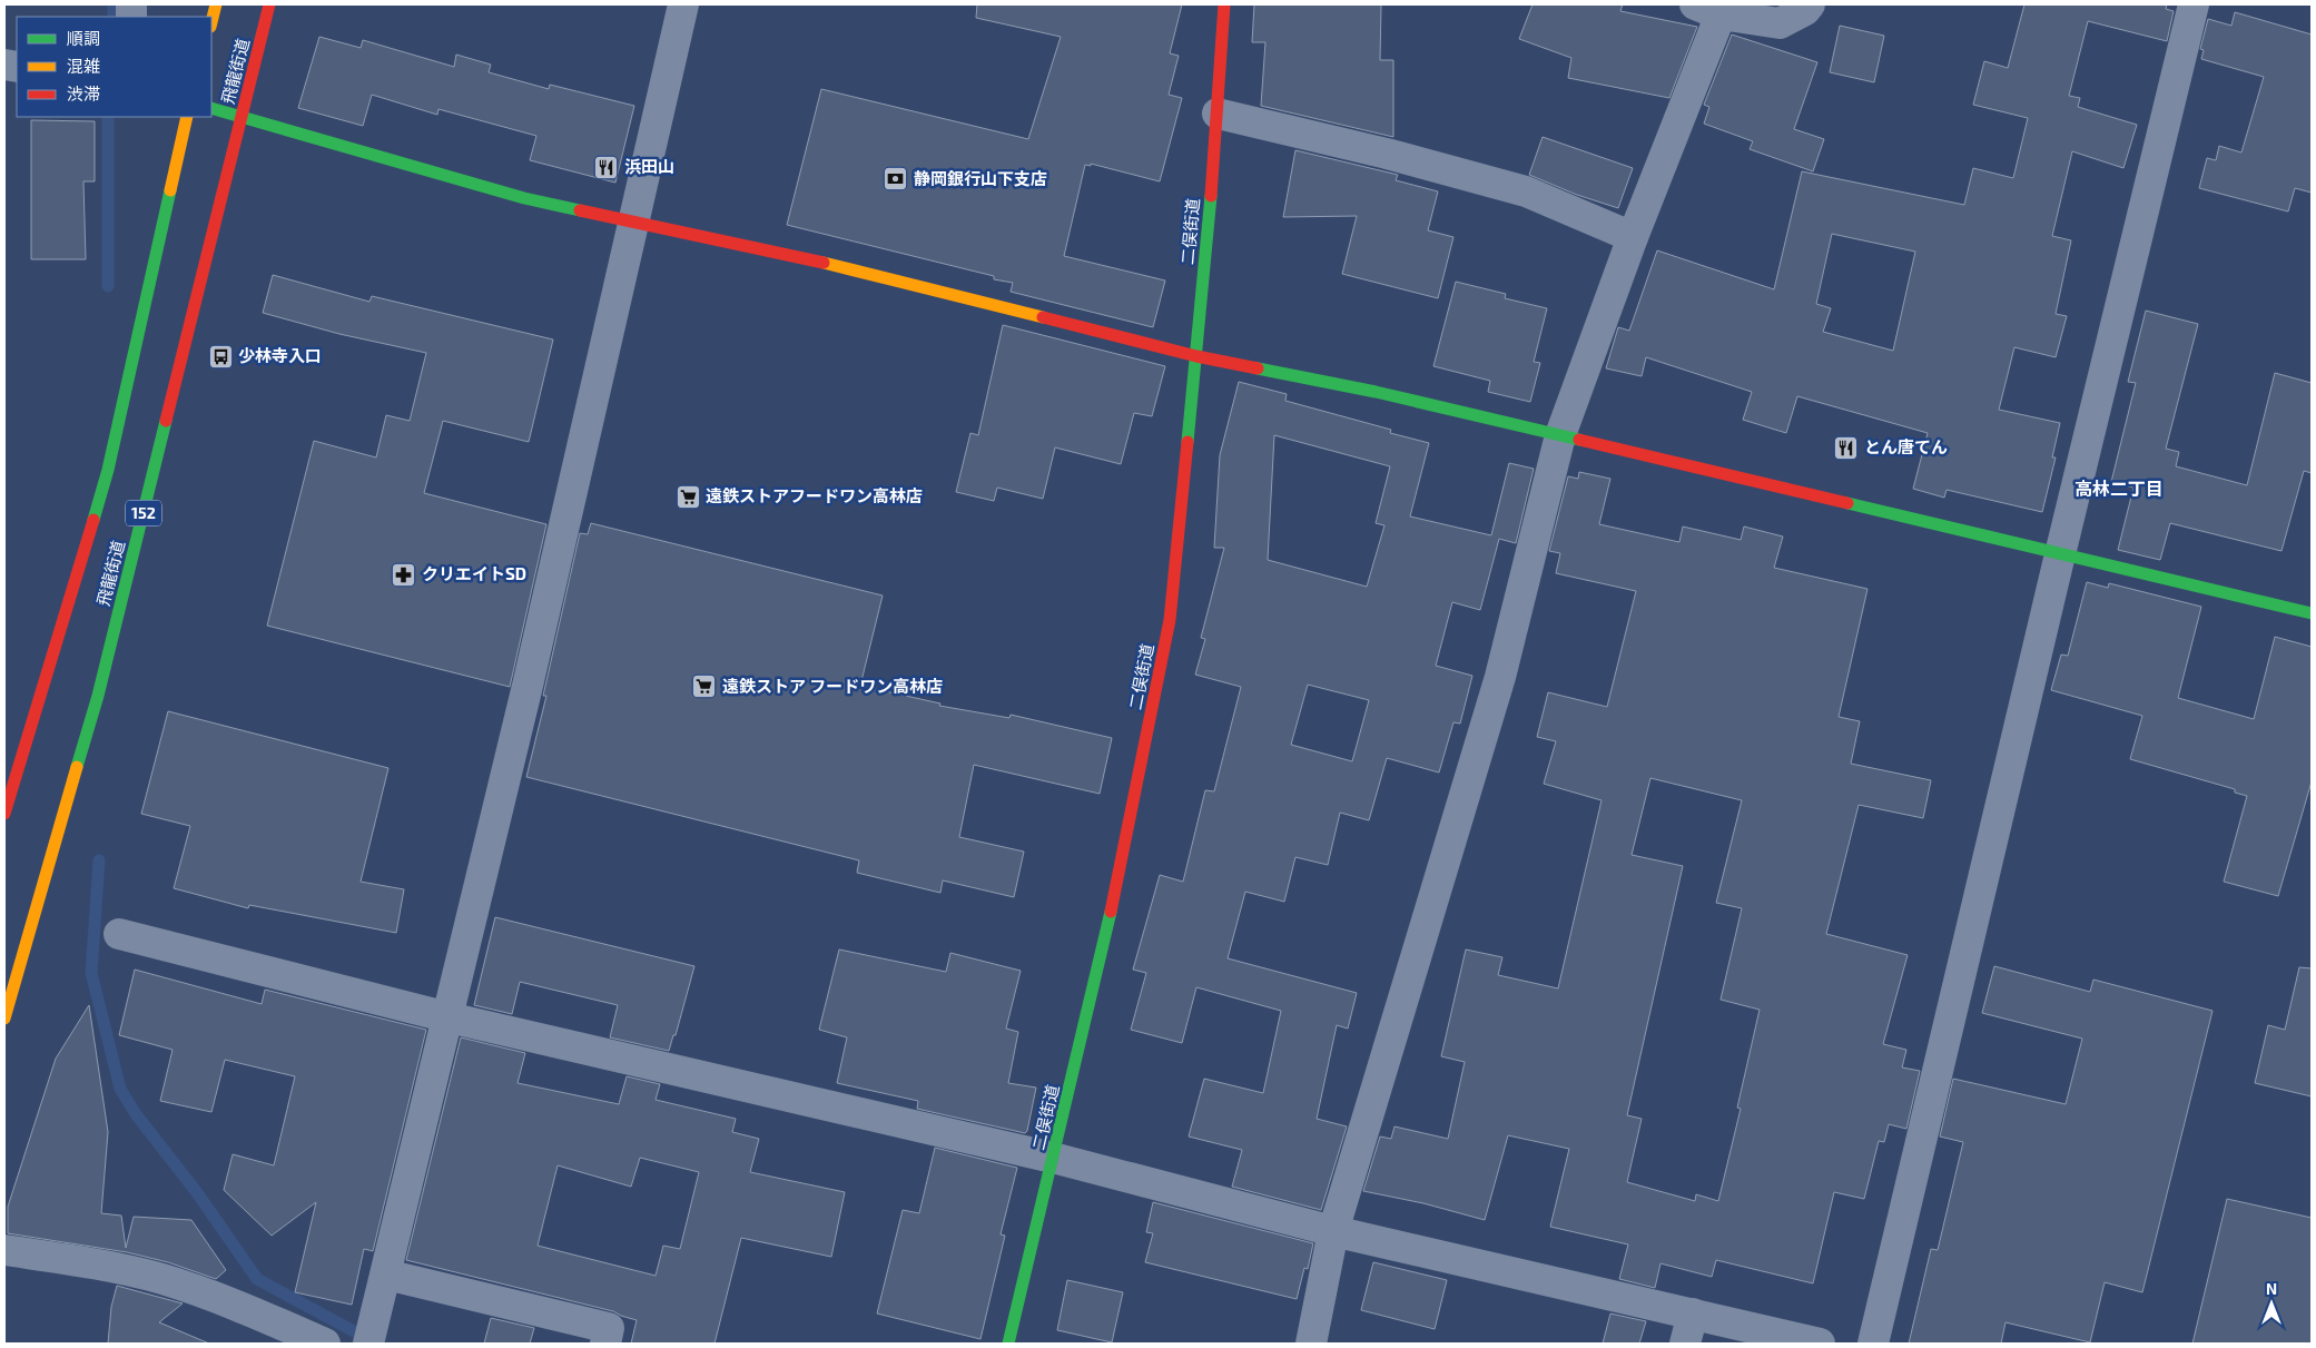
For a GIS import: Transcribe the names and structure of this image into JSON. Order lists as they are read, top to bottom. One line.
{"streets":{"main road":["飛龍街道","二俣街道","152"]},"districts":["高林二丁目"],"places":{"restaurant":["浜田山","とん唐てん"],"bank":["静岡銀行山下支店"],"bus stop":["少林寺入口"],"supermarket":["遠鉄ストアフードワン高林店","遠鉄ストア フードワン高林店"],"pharmacy":["クリエイトSD"]},"legend":["順調","混雑","渋滞"],"north":"top"}
